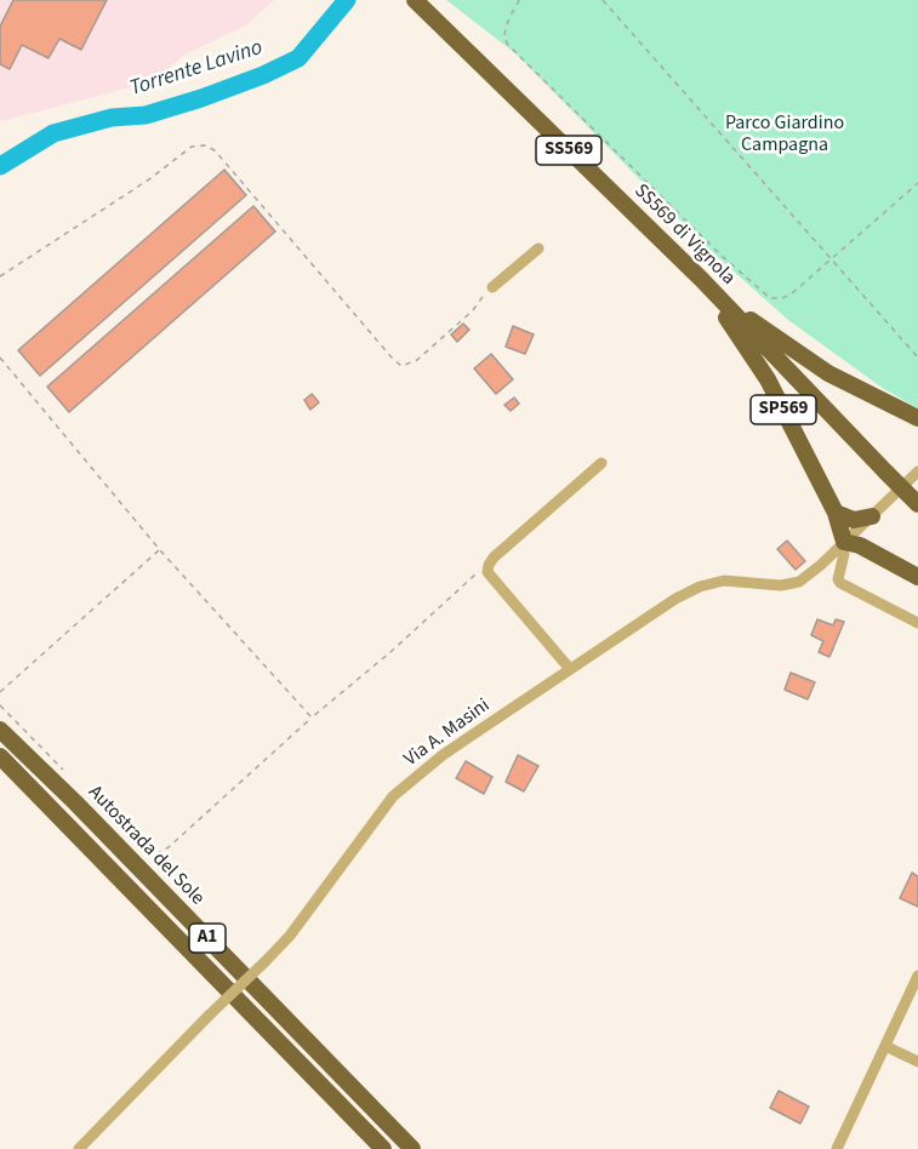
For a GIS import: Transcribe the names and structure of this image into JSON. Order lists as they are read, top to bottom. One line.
{"streets":{"highway":["SS569","SS569 di Vignola","SP569","Autostrada del Sole","A1"],"street":["Via A. Masini"]},"crossings":[["SS569 di Vignola","SP569"],["SP569","Via A. Masini"]],"water":["Torrente Lavino"],"parks":["Parco Giardino Campagna"]}
